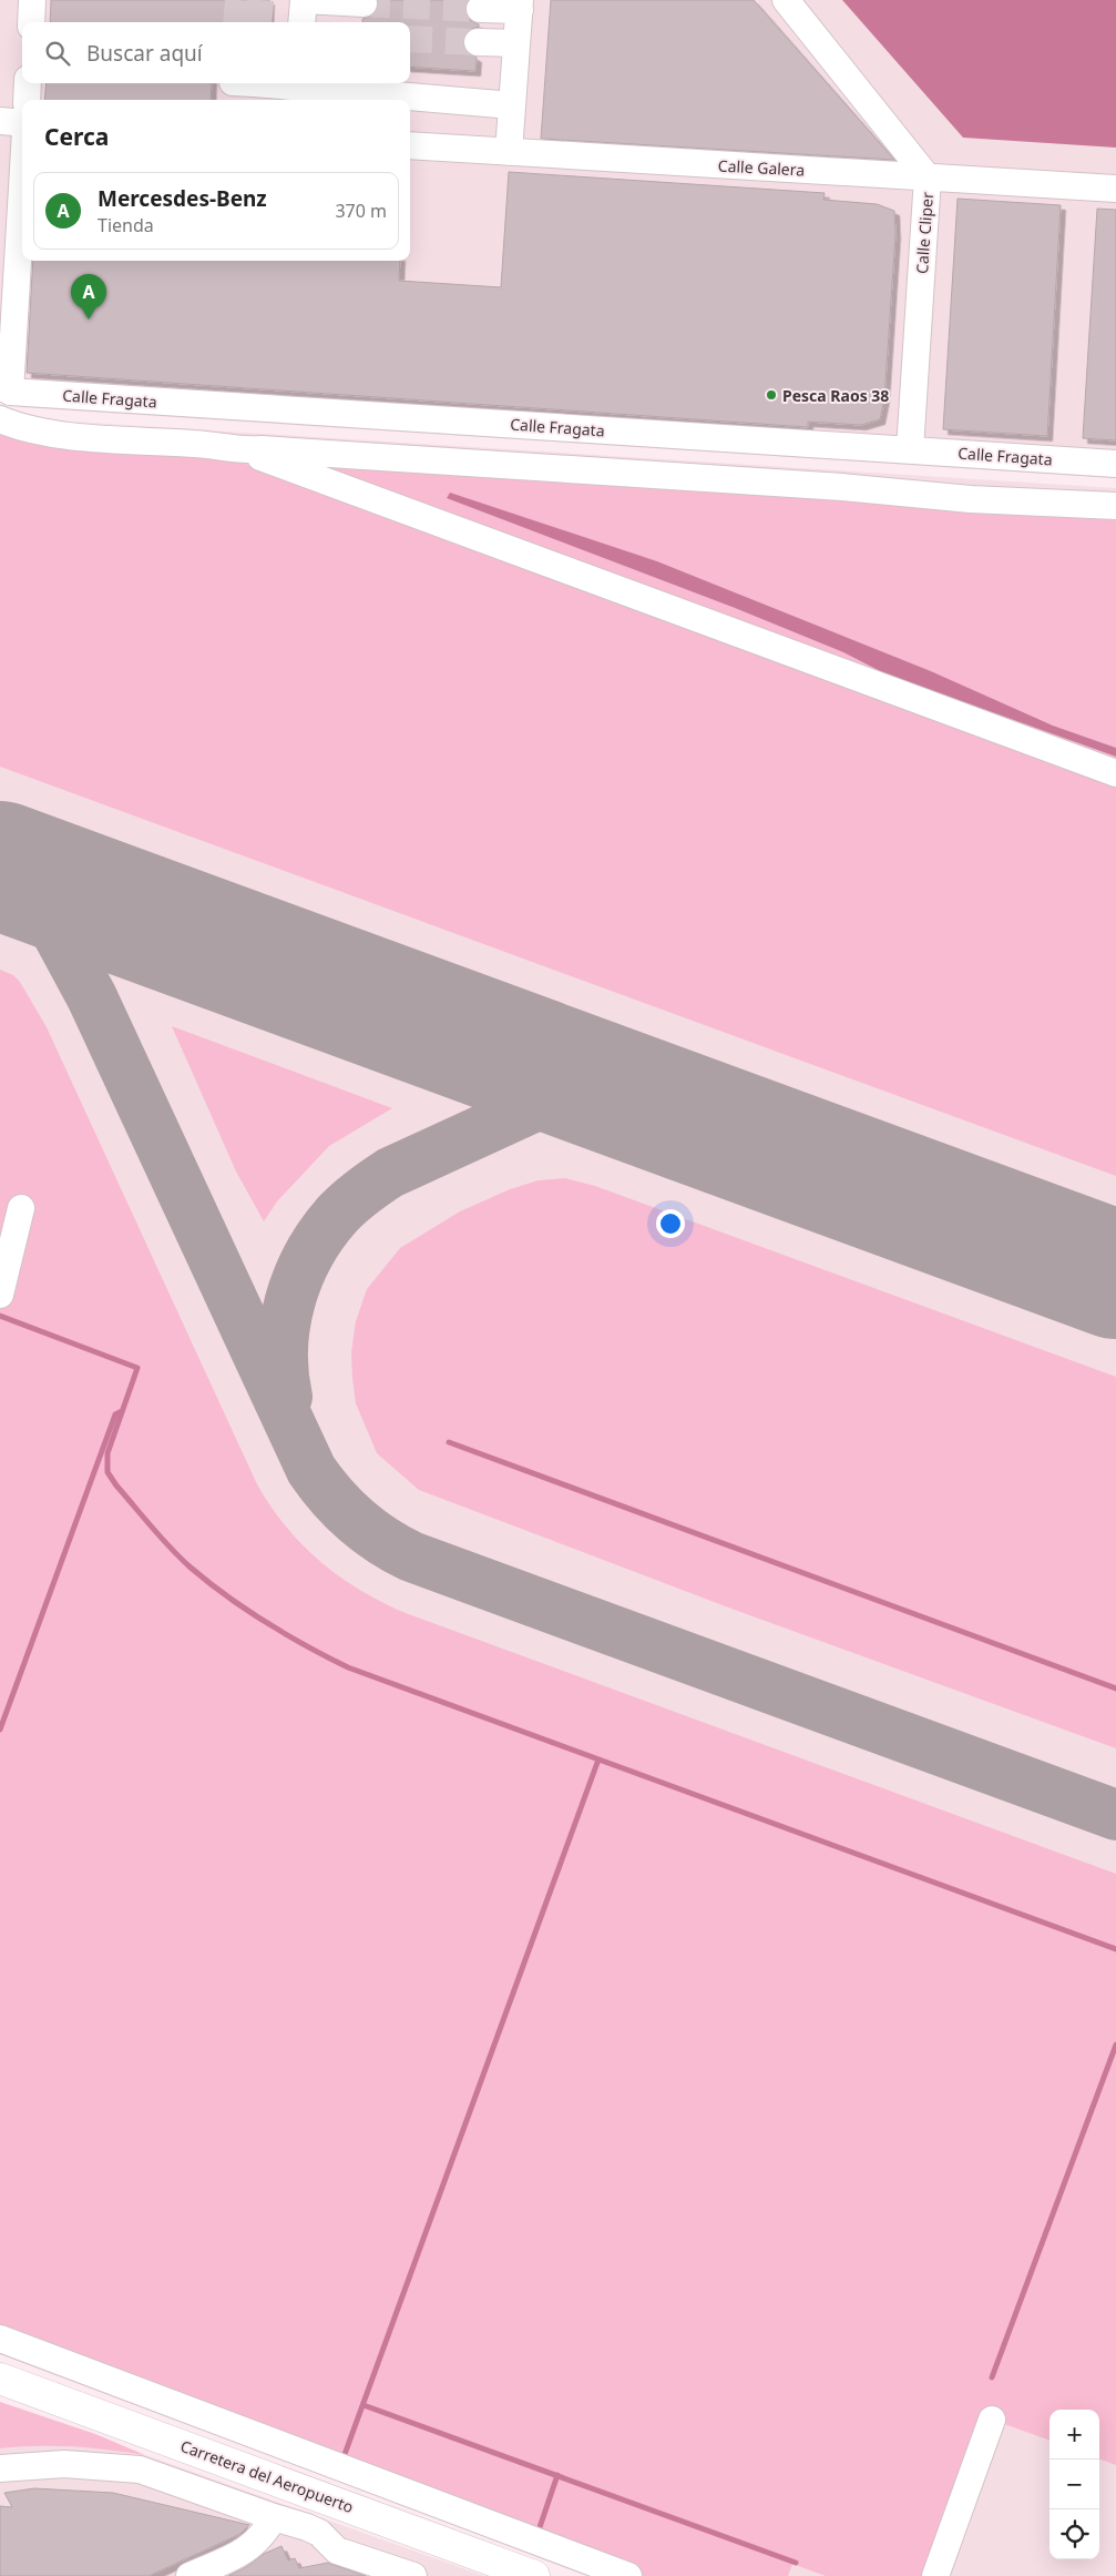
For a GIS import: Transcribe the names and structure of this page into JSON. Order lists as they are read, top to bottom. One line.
{"streets":{"highway":["Carretera del Aeropuerto"],"street":["Calle Galera","Calle Cliper","Calle Fragata"]},"crossings":[["Calle Galera","Calle Cliper"],["Calle Cliper","Calle Fragata"]],"places":["Pesca Raos 38"],"page":{"search":"Buscar aquí","heading":"Cerca","list":[{"mark":"A","name":"Mercesdes-Benz","note":"Tienda","value":"370 m"}],"pins":"A","map_buttons":["+","−"]}}
